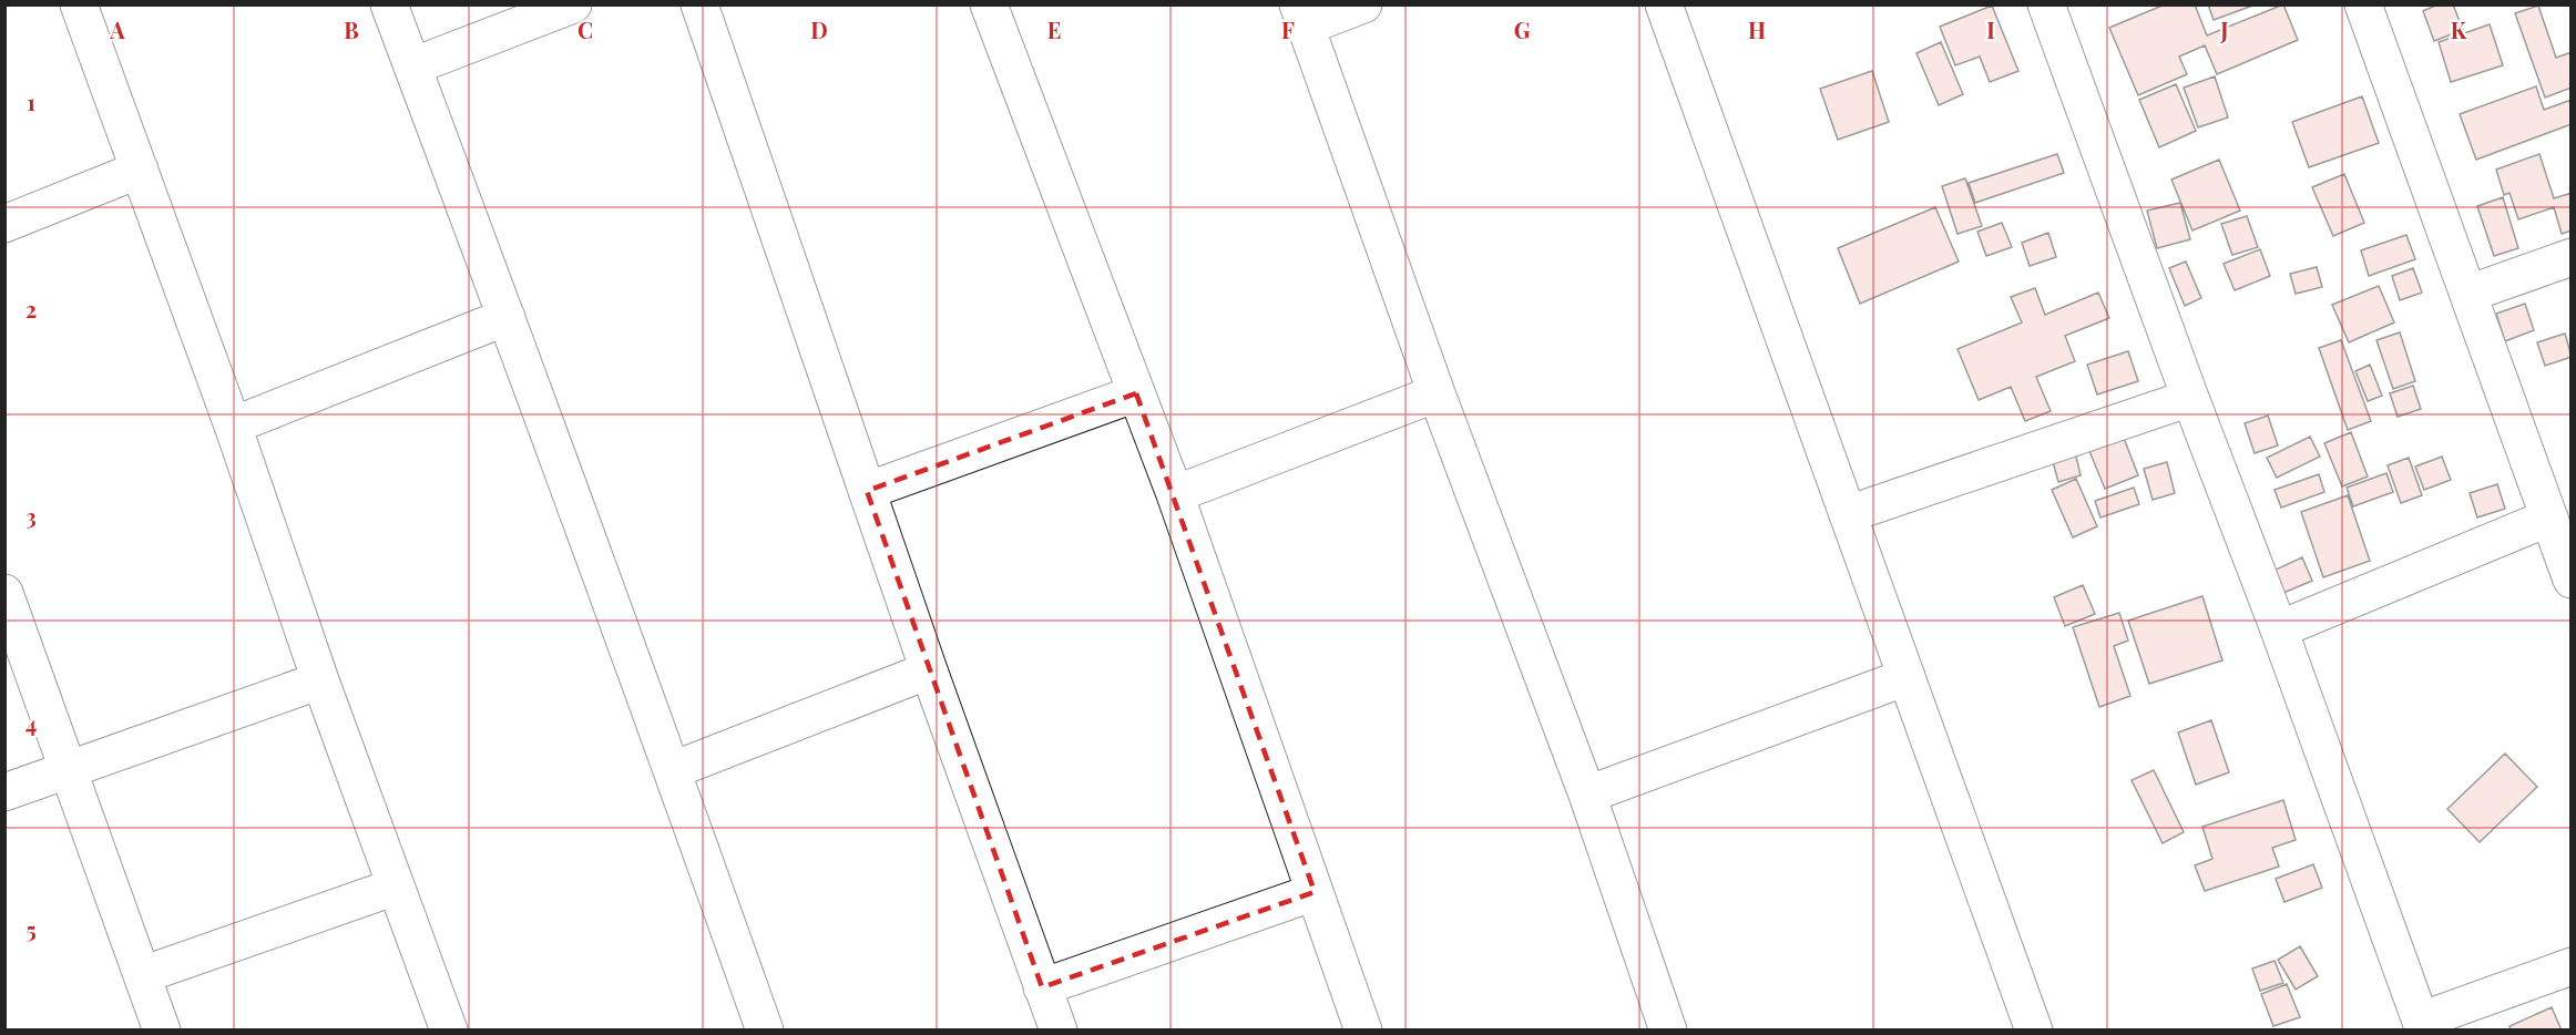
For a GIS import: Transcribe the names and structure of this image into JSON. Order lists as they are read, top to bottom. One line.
{"grid":{"columns":["A","B","C","D","E","F","G","H","I","J","K"],"rows":["1","2","3","4","5"]}}
